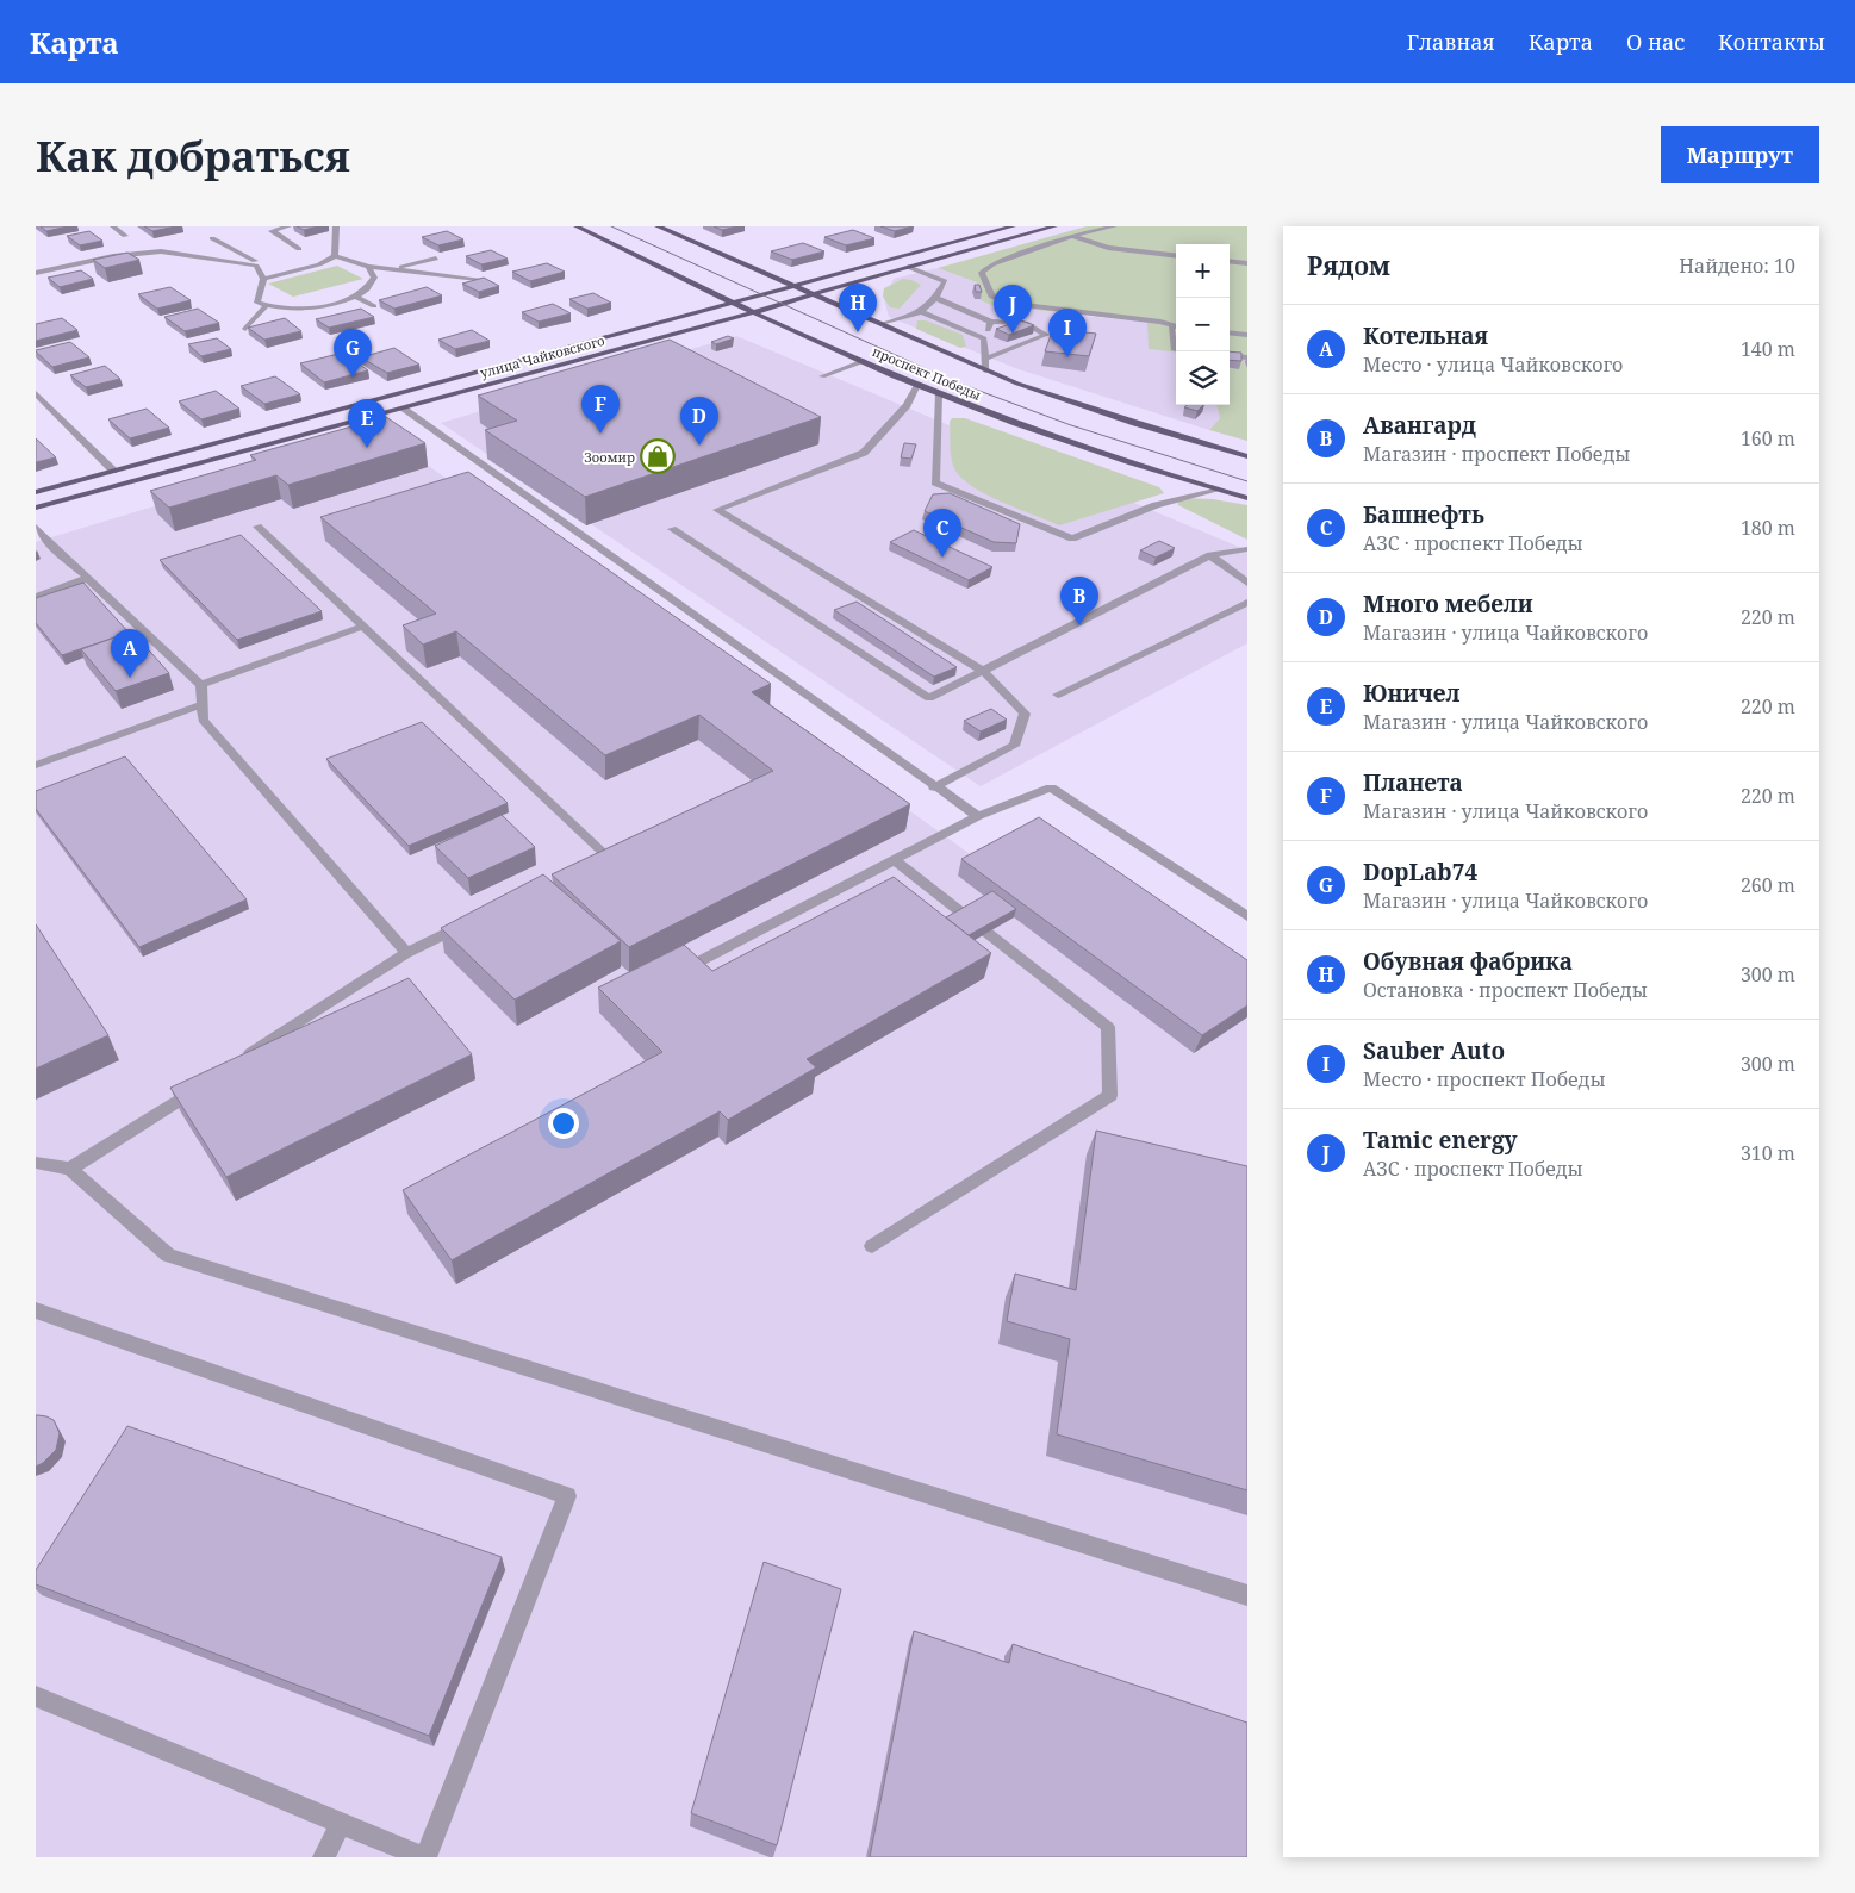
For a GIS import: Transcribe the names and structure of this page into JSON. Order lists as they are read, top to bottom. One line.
{"streets":{"main road":["улица Чайковского","проспект Победы"]},"crossings":[["улица Чайковского","проспект Победы"]],"places":{"shop":["Зоомир"]},"page":{"header":"Карта","nav":["Главная","Карта","О нас","Контакты"],"buttons":"Маршрут","title":"Как добраться","heading":["Рядом","Найдено: 10"],"map_buttons":["+","−"],"pins":["H","J","I","G","F","D","E","C","B","A"],"list":[{"mark":"A","name":"Котельная","note":"Место · улица Чайковского","value":"140 m"},{"mark":"B","name":"Авангард","note":"Магазин · проспект Победы","value":"160 m"},{"mark":"C","name":"Башнефть","note":"АЗС · проспект Победы","value":"180 m"},{"mark":"D","name":"Много мебели","note":"Магазин · улица Чайковского","value":"220 m"},{"mark":"E","name":"Юничел","note":"Магазин · улица Чайковского","value":"220 m"},{"mark":"F","name":"Планета","note":"Магазин · улица Чайковского","value":"220 m"},{"mark":"G","name":"DopLab74","note":"Магазин · улица Чайковского","value":"260 m"},{"mark":"H","name":"Обувная фабрика","note":"Остановка · проспект Победы","value":"300 m"},{"mark":"I","name":"Sauber Auto","note":"Место · проспект Победы","value":"300 m"},{"mark":"J","name":"Tamic energy","note":"АЗС · проспект Победы","value":"310 m"}]}}
